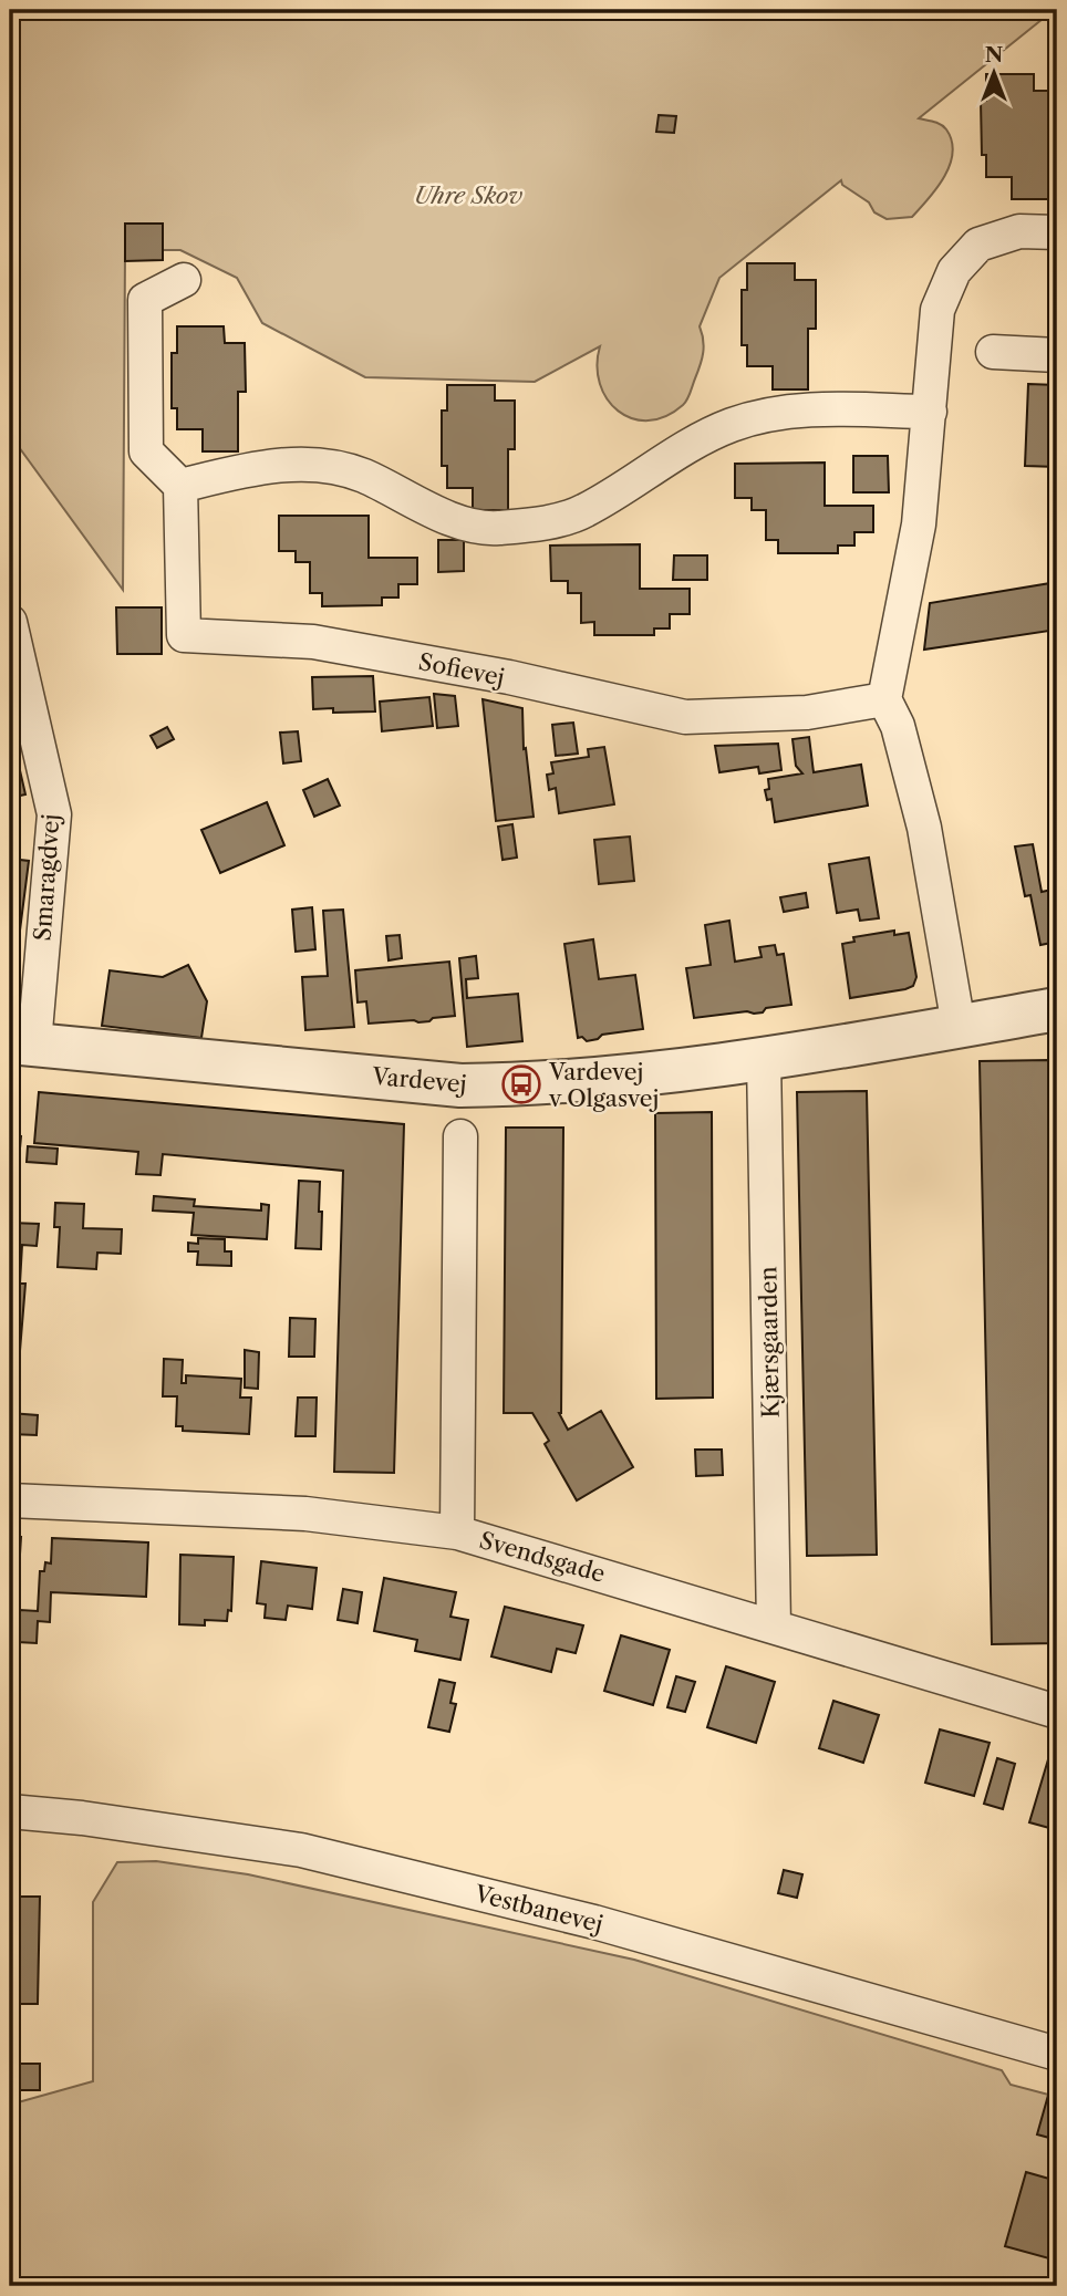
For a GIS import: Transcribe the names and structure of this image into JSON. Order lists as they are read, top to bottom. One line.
{"streets":{"street":["Sofievej","Smaragdvej","Vardevej","Kjærsgaarden","Svendsgade","Vestbanevej"]},"crossings":[["Smaragdvej","Vardevej"],["Vardevej","Kjærsgaarden"],["Kjærsgaarden","Svendsgade"]],"parks":["Uhre Skov"],"places":{"bus stop":["Vardevej v Olgasvej"]},"north":"top"}
